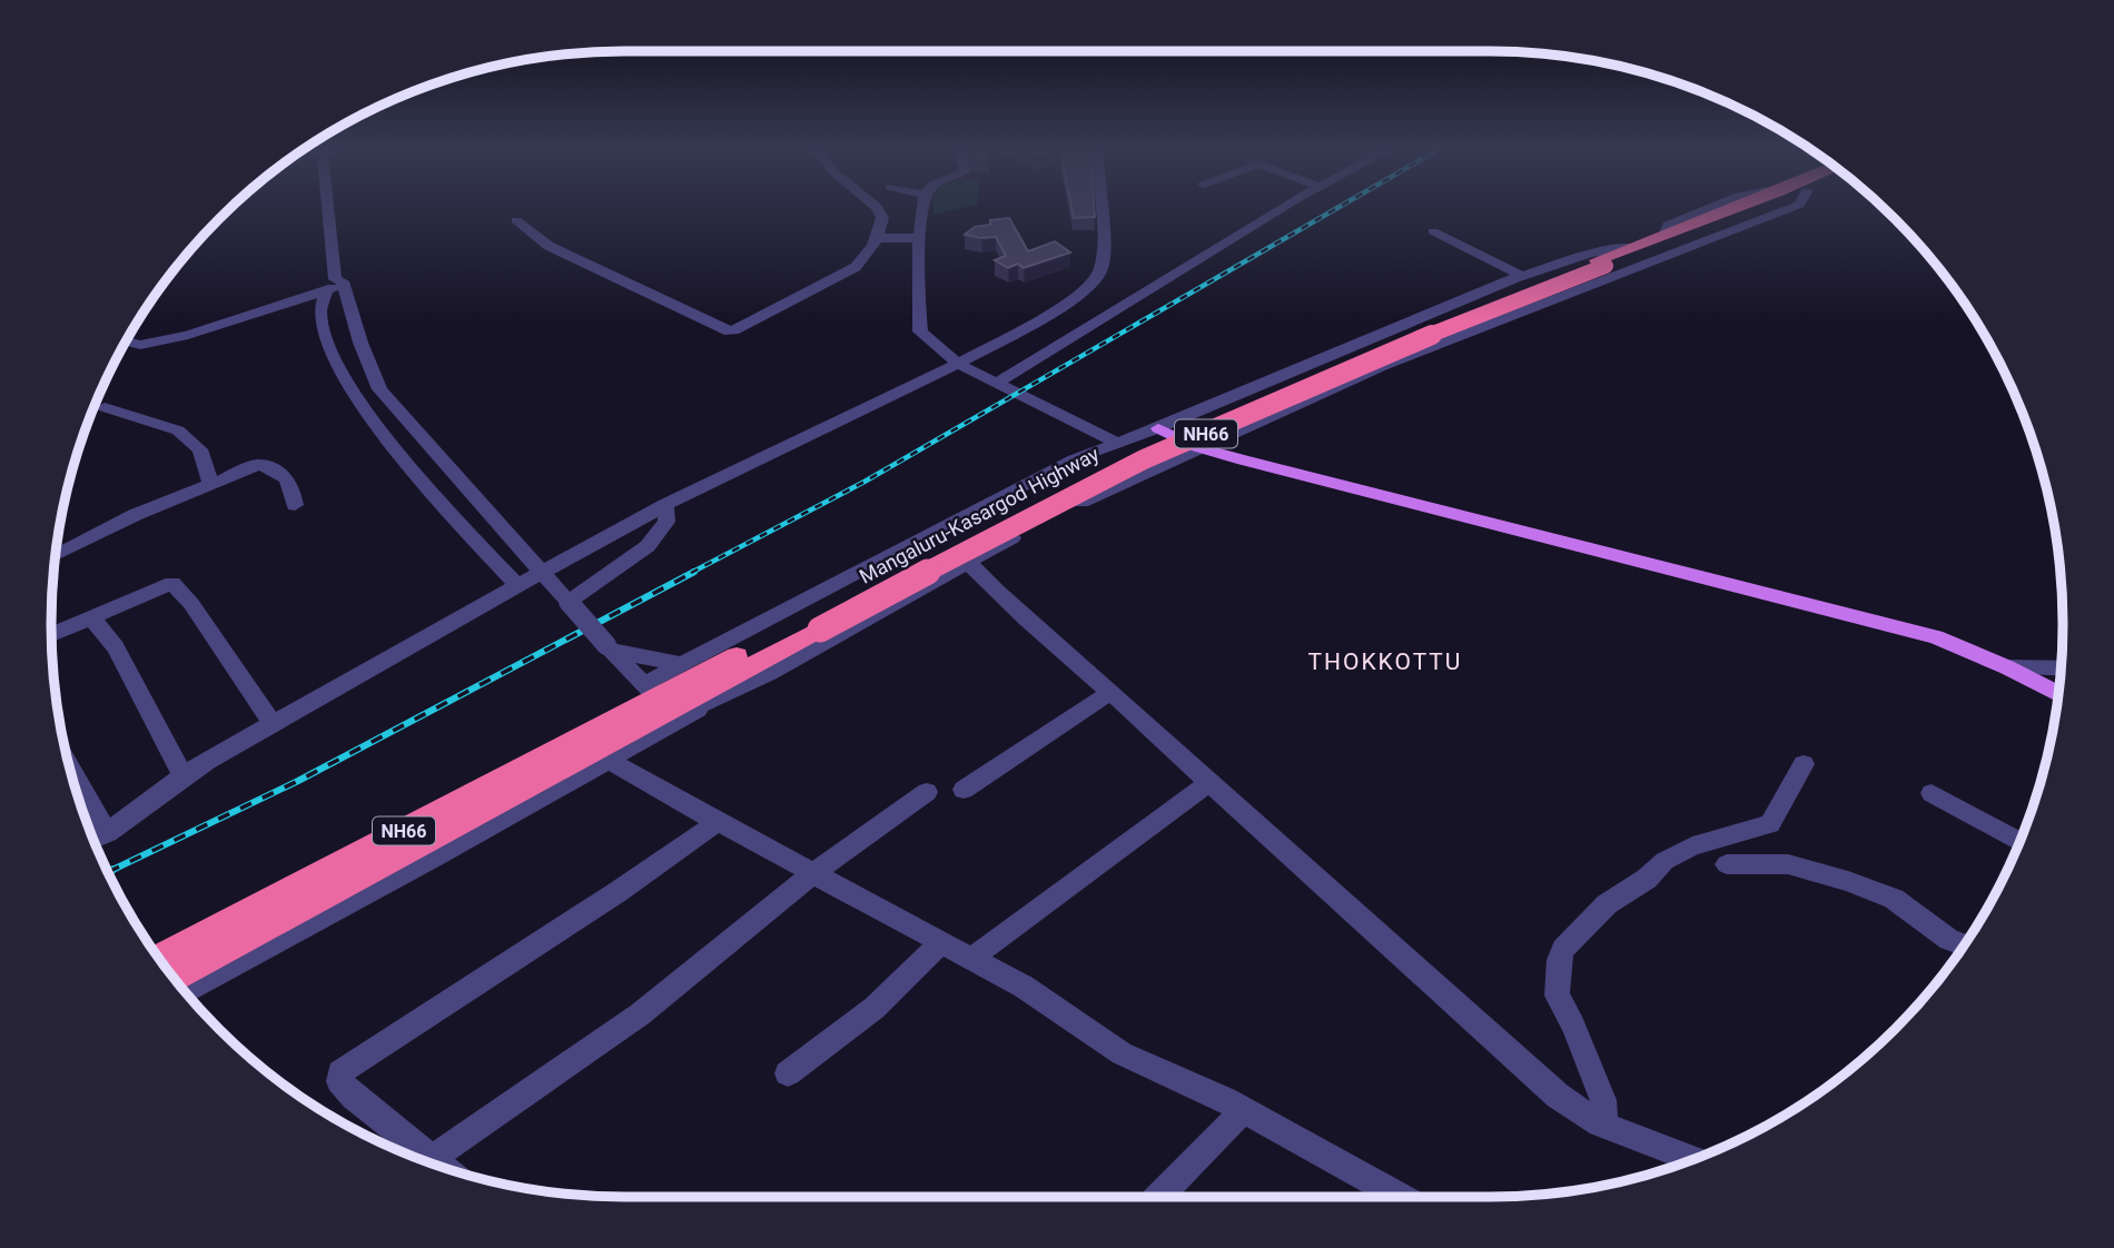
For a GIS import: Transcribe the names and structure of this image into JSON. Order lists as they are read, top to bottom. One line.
{"streets":{"highway":["NH66","Mangaluru-Kasargod Highway"]},"districts":["THOKKOTTU"]}
